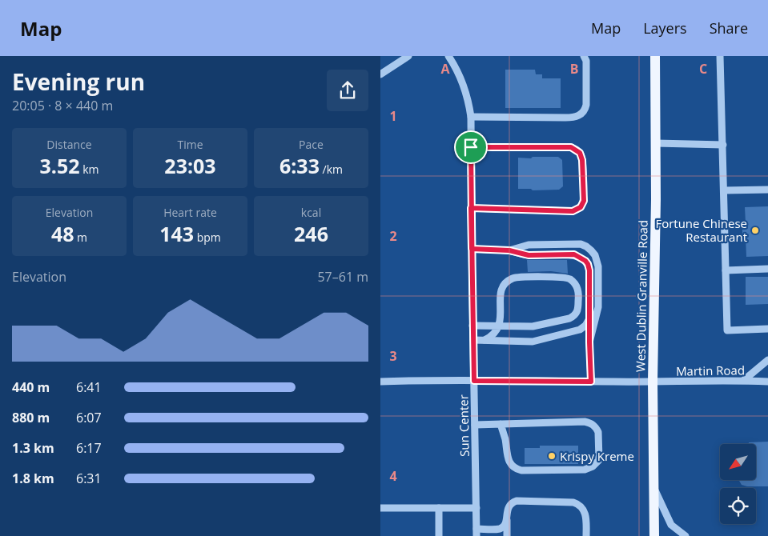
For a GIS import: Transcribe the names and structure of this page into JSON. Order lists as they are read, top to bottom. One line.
{"streets":{"main road":["West Dublin Granville Road"],"street":["Martin Road","Sun Center"]},"crossings":[["West Dublin Granville Road","Martin Road"],["Martin Road","Sun Center"]],"places":["Fortune Chinese Restaurant","Krispy Kreme"],"north":"bottom left","page":{"header":"Map","nav":["Map","Layers","Share"],"heading":["Evening run","20:05 · 8 × 440 m"],"stats":[["Distance","3.52 km"],["Time","23:03"],["Pace","6:33 /km"],["Elevation","48 m"],["Heart rate","143 bpm"],["kcal","246"]],"chart":["Elevation","57–61 m"],"list":[{"name":"440 m","note":"6:41"},{"name":"880 m","note":"6:07"},{"name":"1.3 km","note":"6:17"},{"name":"1.8 km","note":"6:31"}]},"grid":{"columns":["A","B","C"],"rows":["1","2","3","4"]}}
